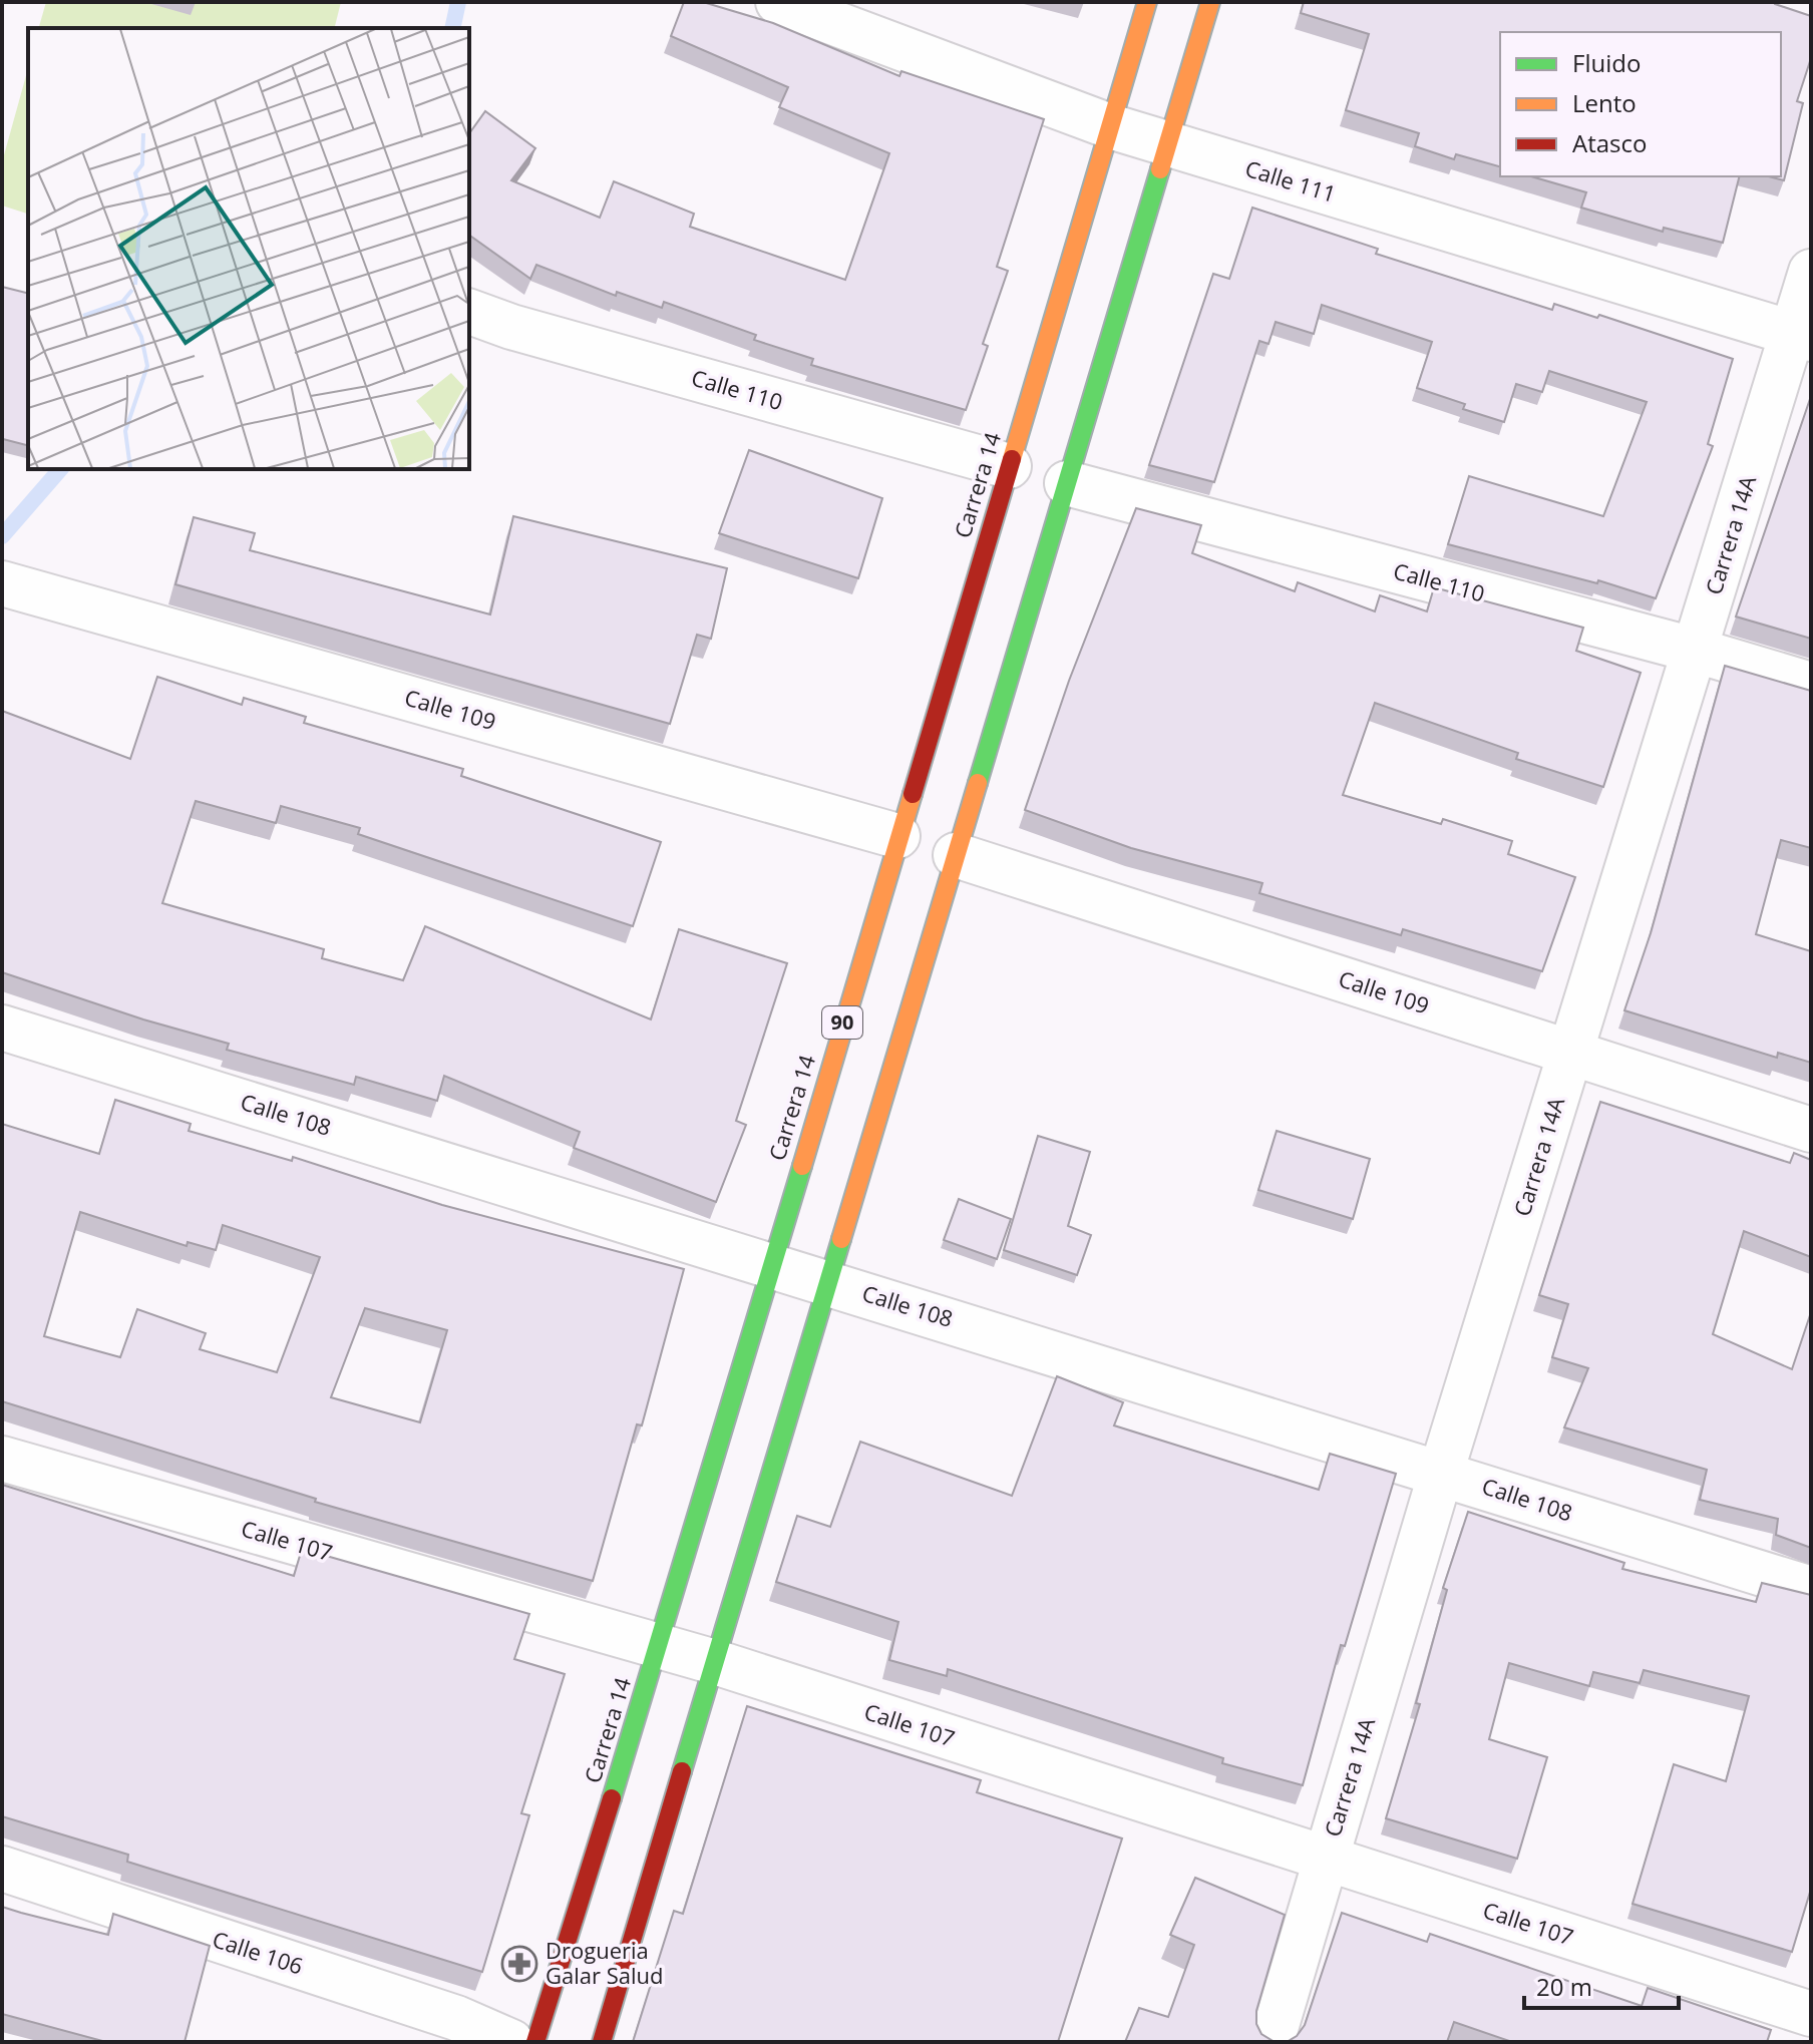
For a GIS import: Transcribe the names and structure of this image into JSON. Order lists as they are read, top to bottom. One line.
{"streets":{"main road":["Carrera 14","90"],"street":["Calle 111","Calle 110","Carrera 14A","Calle 109","Calle 108","Calle 107","Calle 106"]},"crossings":[["Calle 111","Carrera 14"],["Calle 111","Carrera 14A"],["Calle 110","Carrera 14"],["Calle 110","Carrera 14A"],["Carrera 14","Calle 109"],["Carrera 14","Calle 108"],["Carrera 14","Calle 107"],["Carrera 14A","Calle 109"],["Carrera 14A","Calle 108"],["Carrera 14A","Calle 107"]],"places":{"pharmacy":["Drogueria Galar Salud"]},"legend":["Fluido","Lento","Atasco"],"scale_bar":"20 m"}
